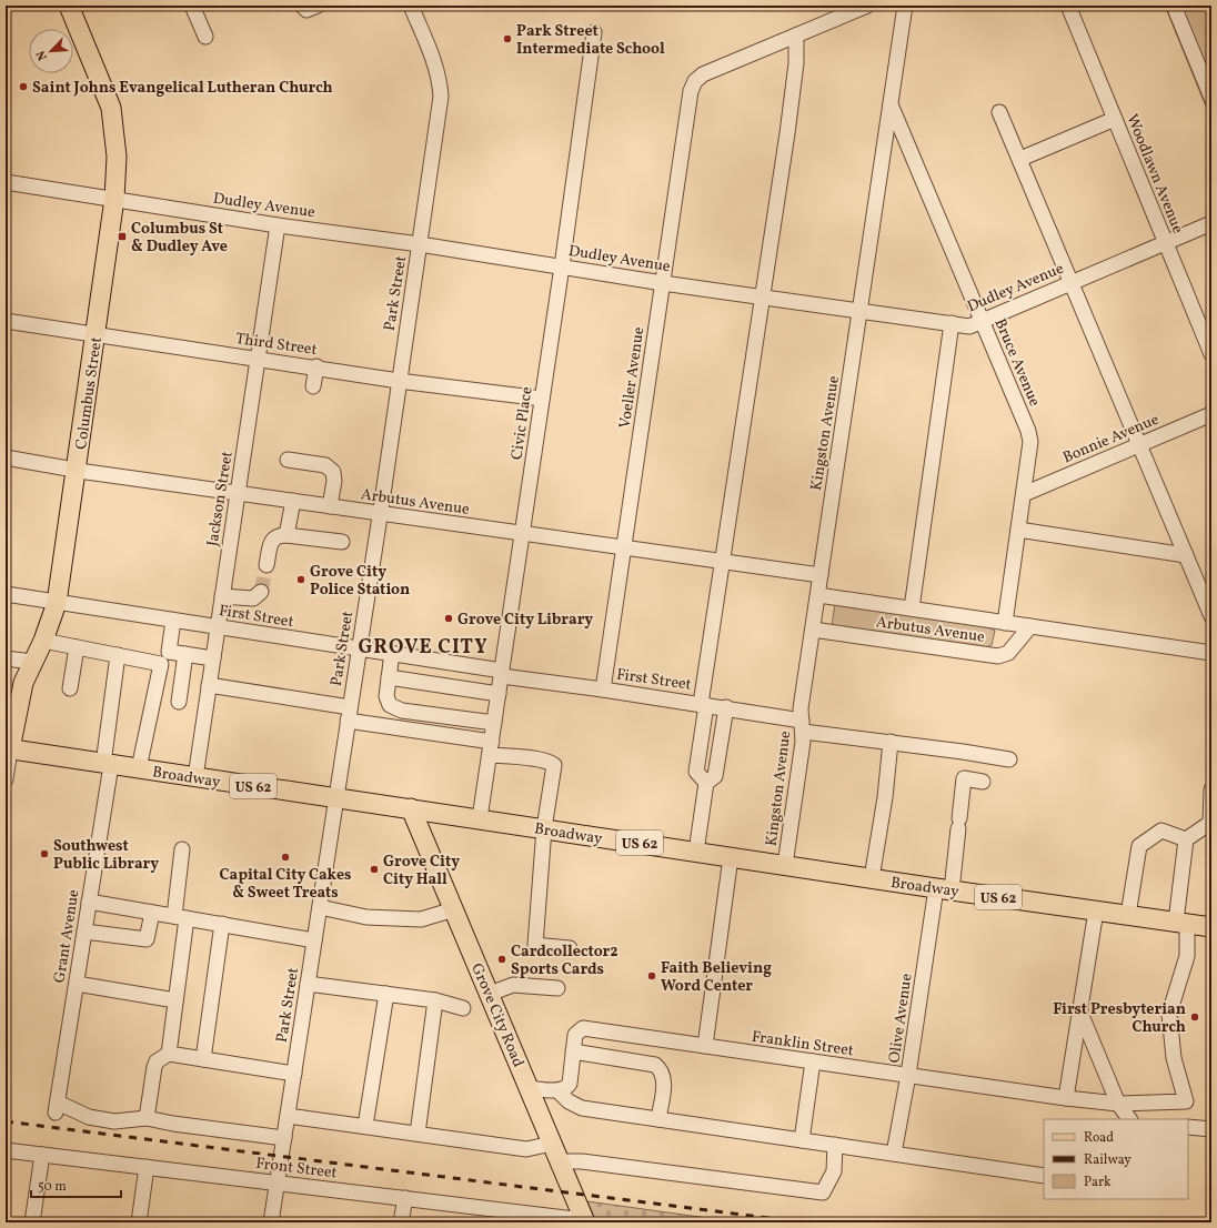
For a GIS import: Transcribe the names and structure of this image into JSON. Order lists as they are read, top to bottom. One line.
{"streets":{"main road":["Columbus Street","Broadway","US 62","Grove City Road"],"street":["Woodlawn Avenue","Dudley Avenue","Park Street","Third Street","Bruce Avenue","Voeller Avenue","Civic Place","Kingston Avenue","Bonnie Avenue","Jackson Street","Arbutus Avenue","First Street","Grant Avenue","Olive Avenue","Franklin Street","Front Street"]},"crossings":[["Woodlawn Avenue","Dudley Avenue"],["Dudley Avenue","Park Street"],["Dudley Avenue","Bruce Avenue"],["Dudley Avenue","Voeller Avenue"],["Dudley Avenue","Columbus Street"],["Dudley Avenue","Civic Place"],["Dudley Avenue","Kingston Avenue"],["Dudley Avenue","Jackson Street"],["Park Street","Third Street"],["Park Street","Arbutus Avenue"],["Park Street","First Street"],["Park Street","Broadway"],["Park Street","Front Street"],["Third Street","Columbus Street"],["Third Street","Civic Place"],["Third Street","Jackson Street"],["Bruce Avenue","Kingston Avenue"],["Bruce Avenue","Bonnie Avenue"],["Bruce Avenue","Arbutus Avenue"],["Voeller Avenue","Arbutus Avenue"],["Voeller Avenue","First Street"],["Columbus Street","Arbutus Avenue"],["Columbus Street","First Street"],["Columbus Street","Broadway"],["Civic Place","Arbutus Avenue"],["Civic Place","First Street"],["Civic Place","Broadway"],["Kingston Avenue","Arbutus Avenue"],["Kingston Avenue","First Street"],["Kingston Avenue","Broadway"],["Jackson Street","Arbutus Avenue"],["Jackson Street","First Street"],["Jackson Street","Broadway"],["Broadway","Grant Avenue"],["Broadway","Grove City Road"],["Broadway","Olive Avenue"],["Broadway","Franklin Street"],["Grove City Road","Front Street"],["Olive Avenue","Franklin Street"]],"districts":["GROVE CITY"],"places":{"other":["Park Street Intermediate School","Saint Johns Evangelical Lutheran Church","Grove City Police Station","Grove City Library","Southwest Public Library","Capital City Cakes & Sweet Treats","Grove City City Hall","Cardcollector2 Sports Cards","Faith Believing Word Center","First Presbyterian Church"],"transit":["Columbus St & Dudley Ave"]},"legend":["Road","Railway","Park"],"scale_bar":"50 m","north":"bottom left"}
